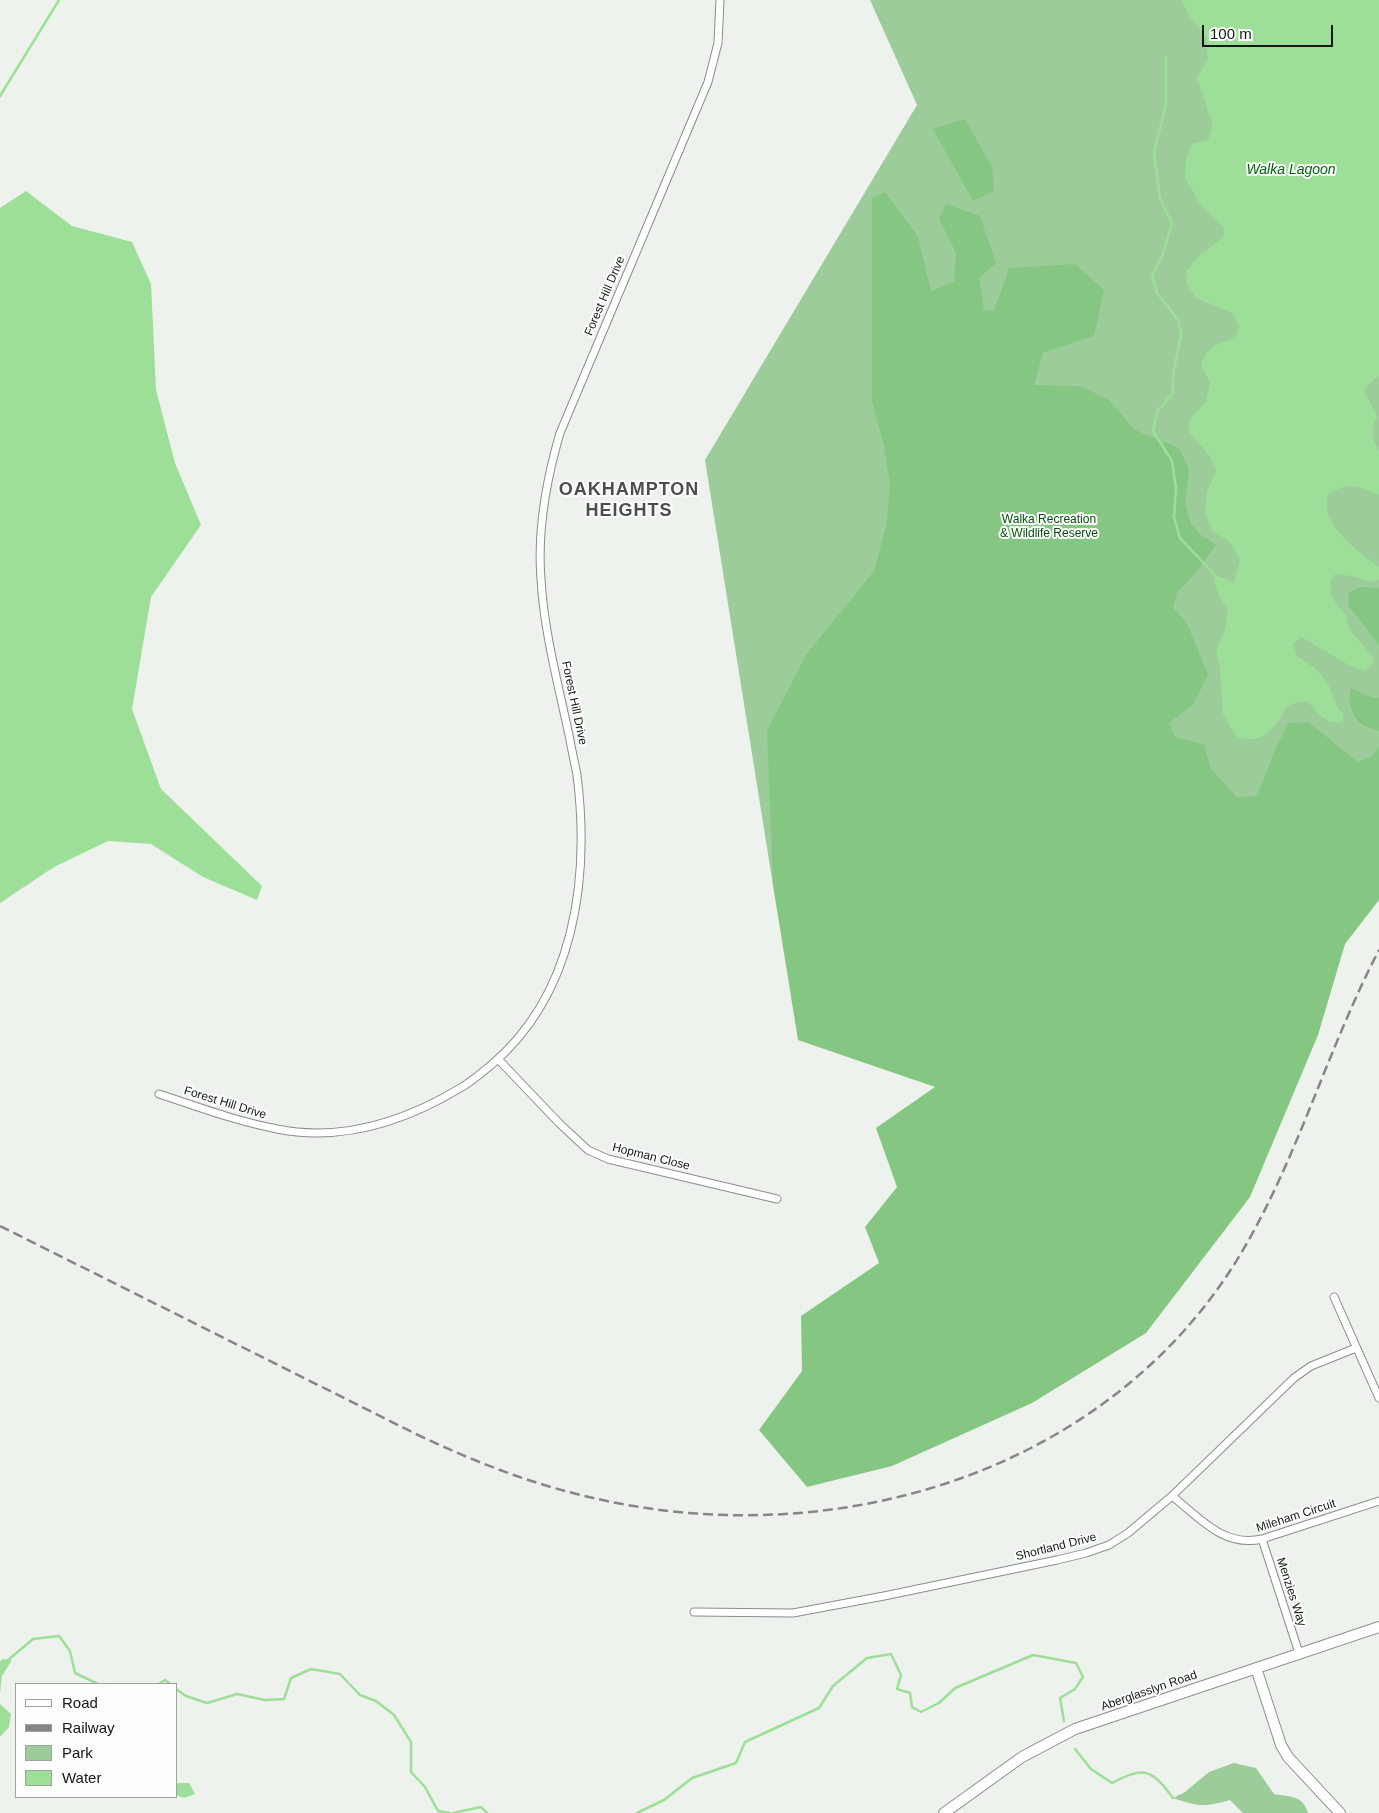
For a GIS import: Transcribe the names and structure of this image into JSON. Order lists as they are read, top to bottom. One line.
{"streets":{"main road":["Aberglasslyn Road"],"street":["Forest Hill Drive","Hopman Close","Mileham Circuit","Shortland Drive","Menzies Way"]},"crossings":[["Forest Hill Drive","Hopman Close"],["Mileham Circuit","Shortland Drive"],["Mileham Circuit","Menzies Way"],["Menzies Way","Aberglasslyn Road"]],"districts":["OAKHAMPTON HEIGHTS"],"water":["Walka Lagoon"],"parks":["Walka Recreation & Wildlife Reserve"],"legend":["Road","Railway","Park","Water"],"scale_bar":"100 m"}
